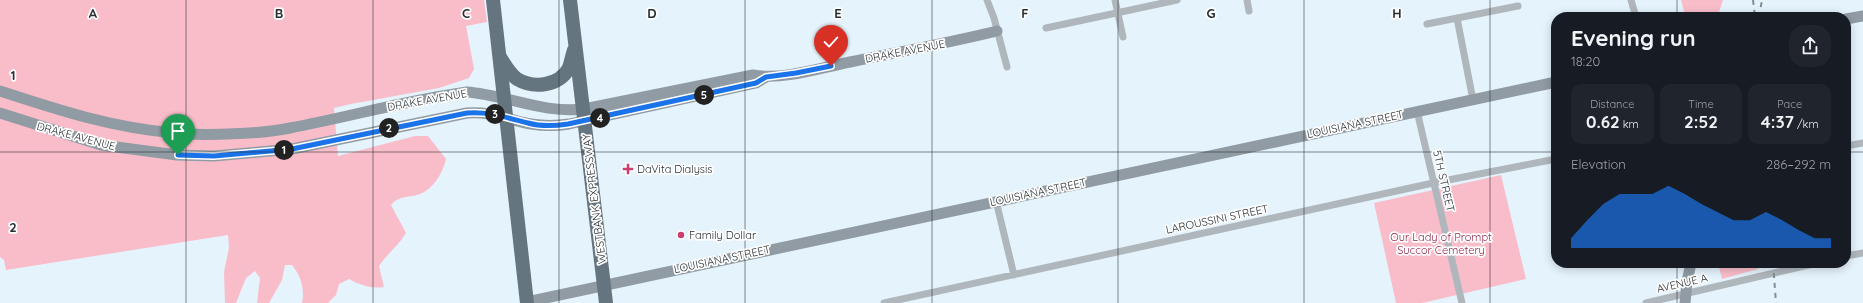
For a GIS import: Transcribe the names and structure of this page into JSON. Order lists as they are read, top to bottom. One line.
{"streets":{"highway":["WESTBANK EXPRESSWAY"],"street":["DRAKE AVENUE","LOUISIANA STREET","5TH STREET","LAROUSSINI STREET","AVENUE A"]},"crossings":[["DRAKE AVENUE","WESTBANK EXPRESSWAY"],["LOUISIANA STREET","5TH STREET"],["LOUISIANA STREET","WESTBANK EXPRESSWAY"],["5TH STREET","LAROUSSINI STREET"]],"parks":["Our Lady of Prompt Succor Cemetery"],"places":{"health":["DaVita Dialysis"],"other":["Family Dollar"]},"page":{"heading":["Evening run","18:20"],"stats":[["Distance","0.62 km"],["Time","2:52"],["Pace","4:37 /km"]],"pins":["5","3","4","2","1"],"chart":["Elevation","286–292 m"]},"grid":{"columns":["A","B","C","D","E","F","G","H"],"rows":["1","2"]}}
